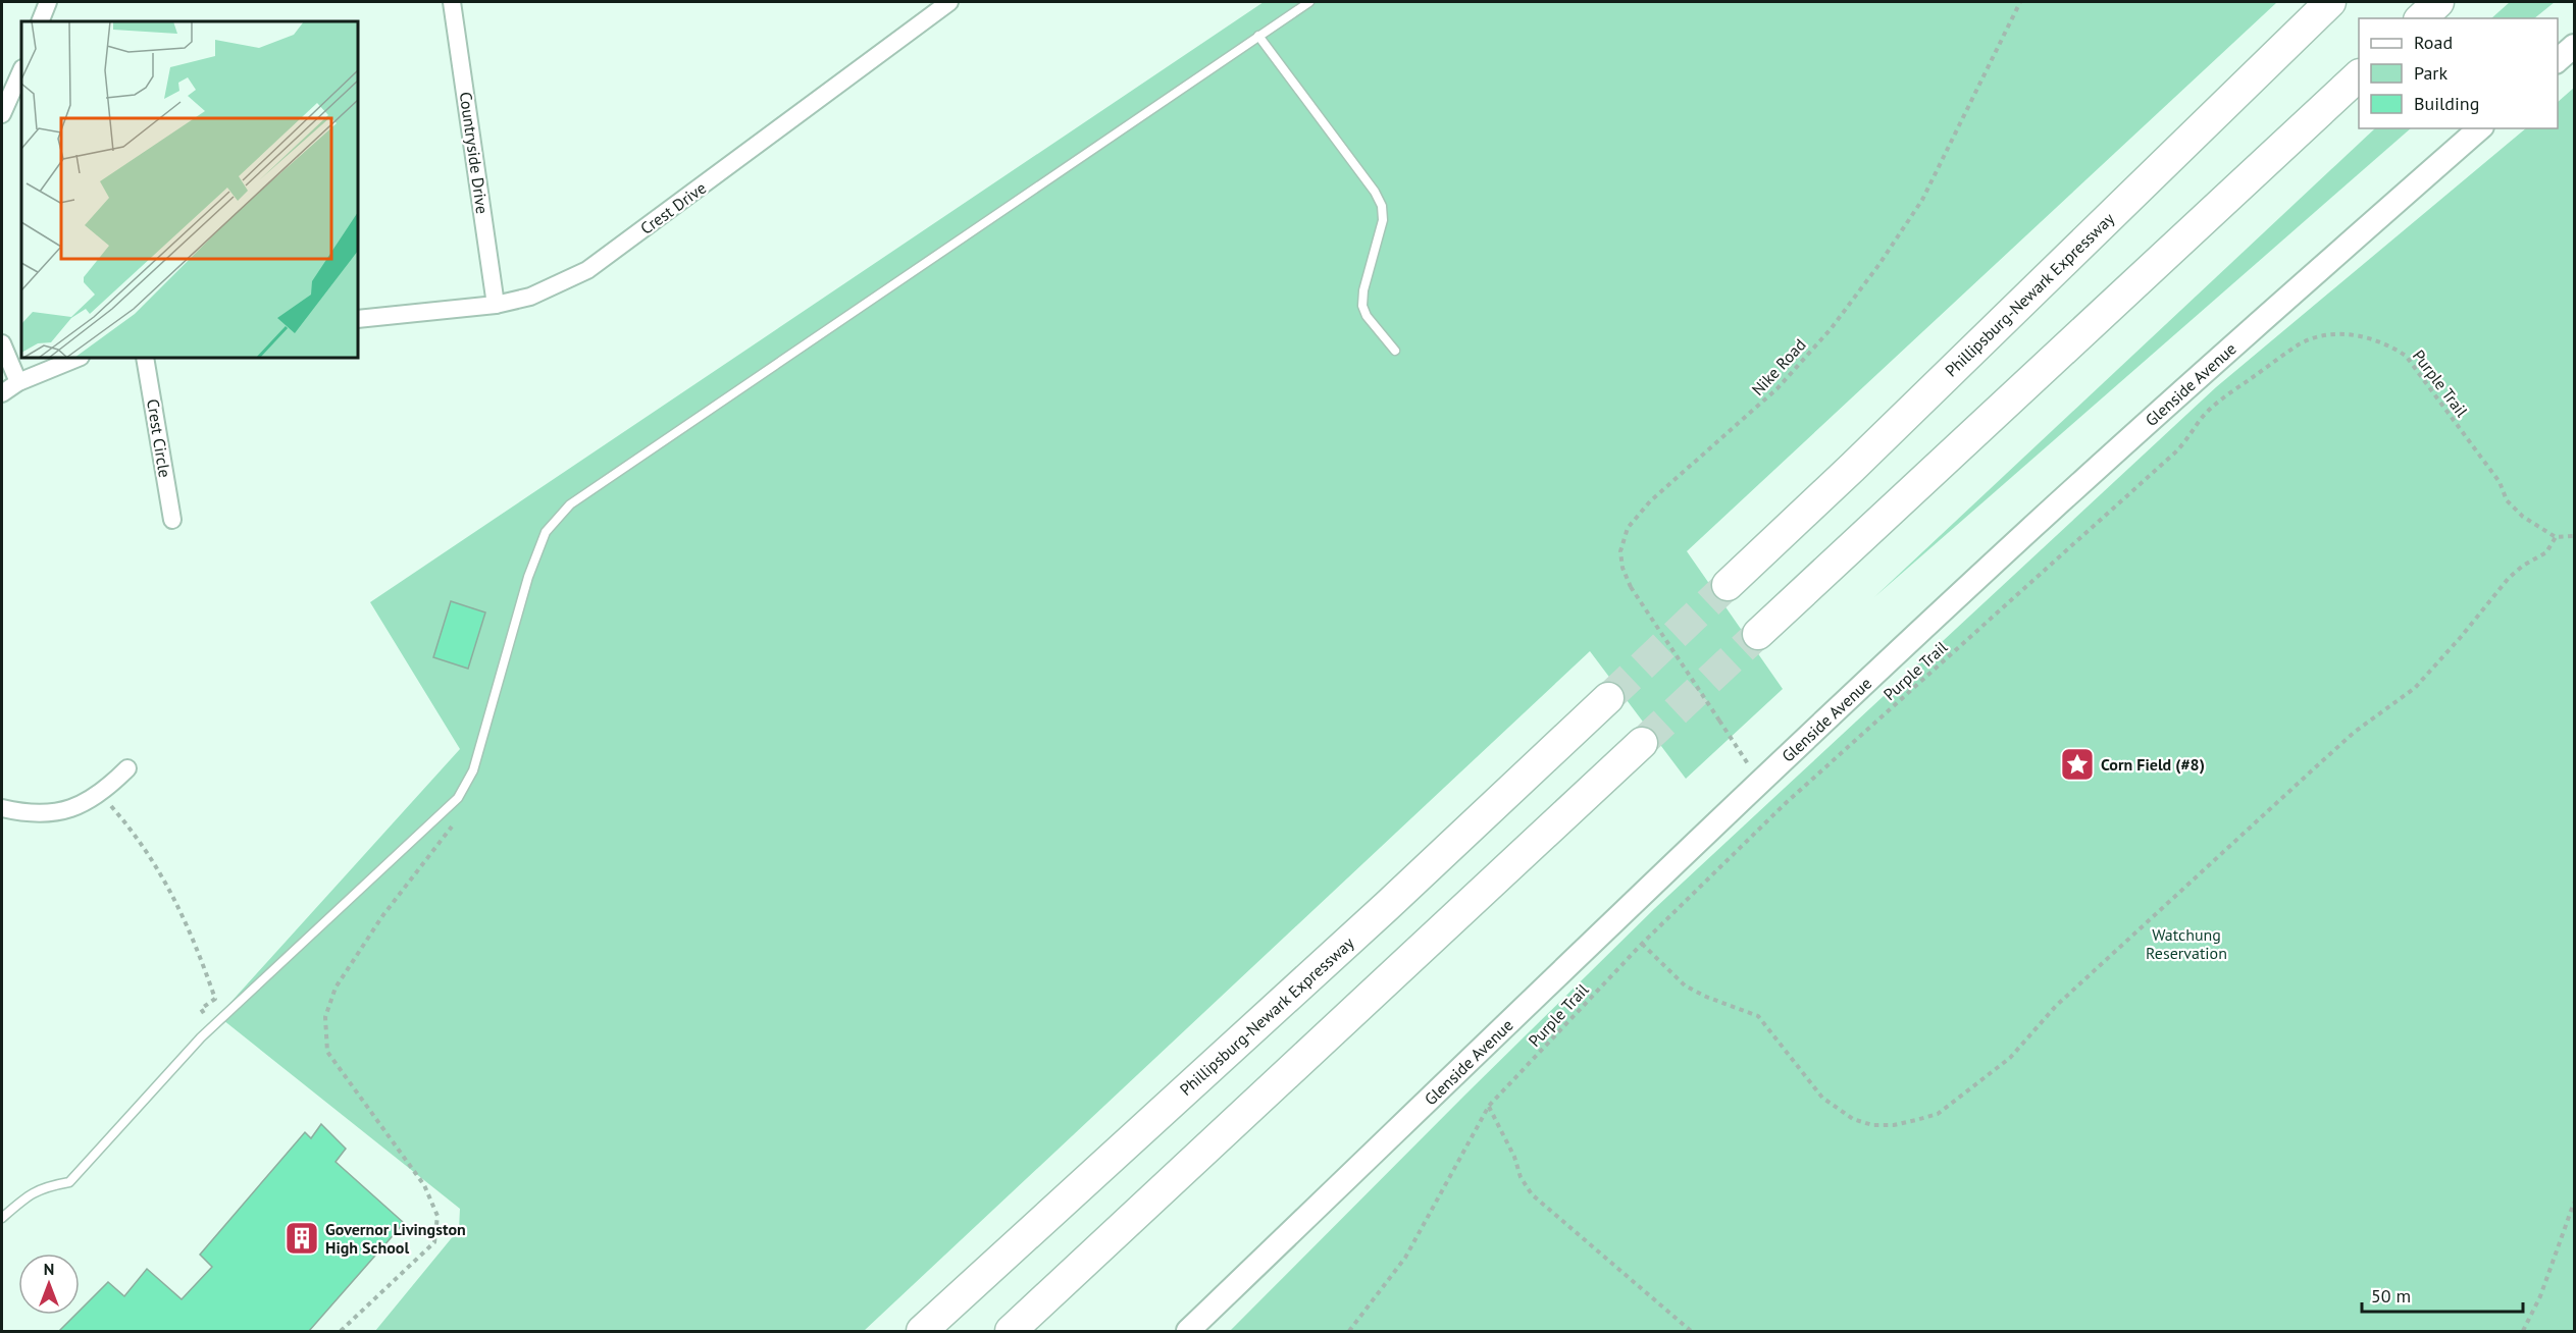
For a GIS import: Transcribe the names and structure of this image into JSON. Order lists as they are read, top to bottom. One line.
{"streets":{"highway":["Phillipsburg-Newark Expressway"],"main road":["Glenside Avenue"],"street":["Countryside Drive","Crest Drive","Crest Circle"],"path":["Nike Road","Purple Trail"]},"crossings":[["Countryside Drive","Crest Drive"],["Nike Road","Glenside Avenue"]],"parks":["Watchung Reservation"],"places":{"place":["Corn Field (#8)"],"building":["Governor Livingston High School"]},"legend":["Road","Park","Building"],"scale_bar":"50 m","north":"top"}
